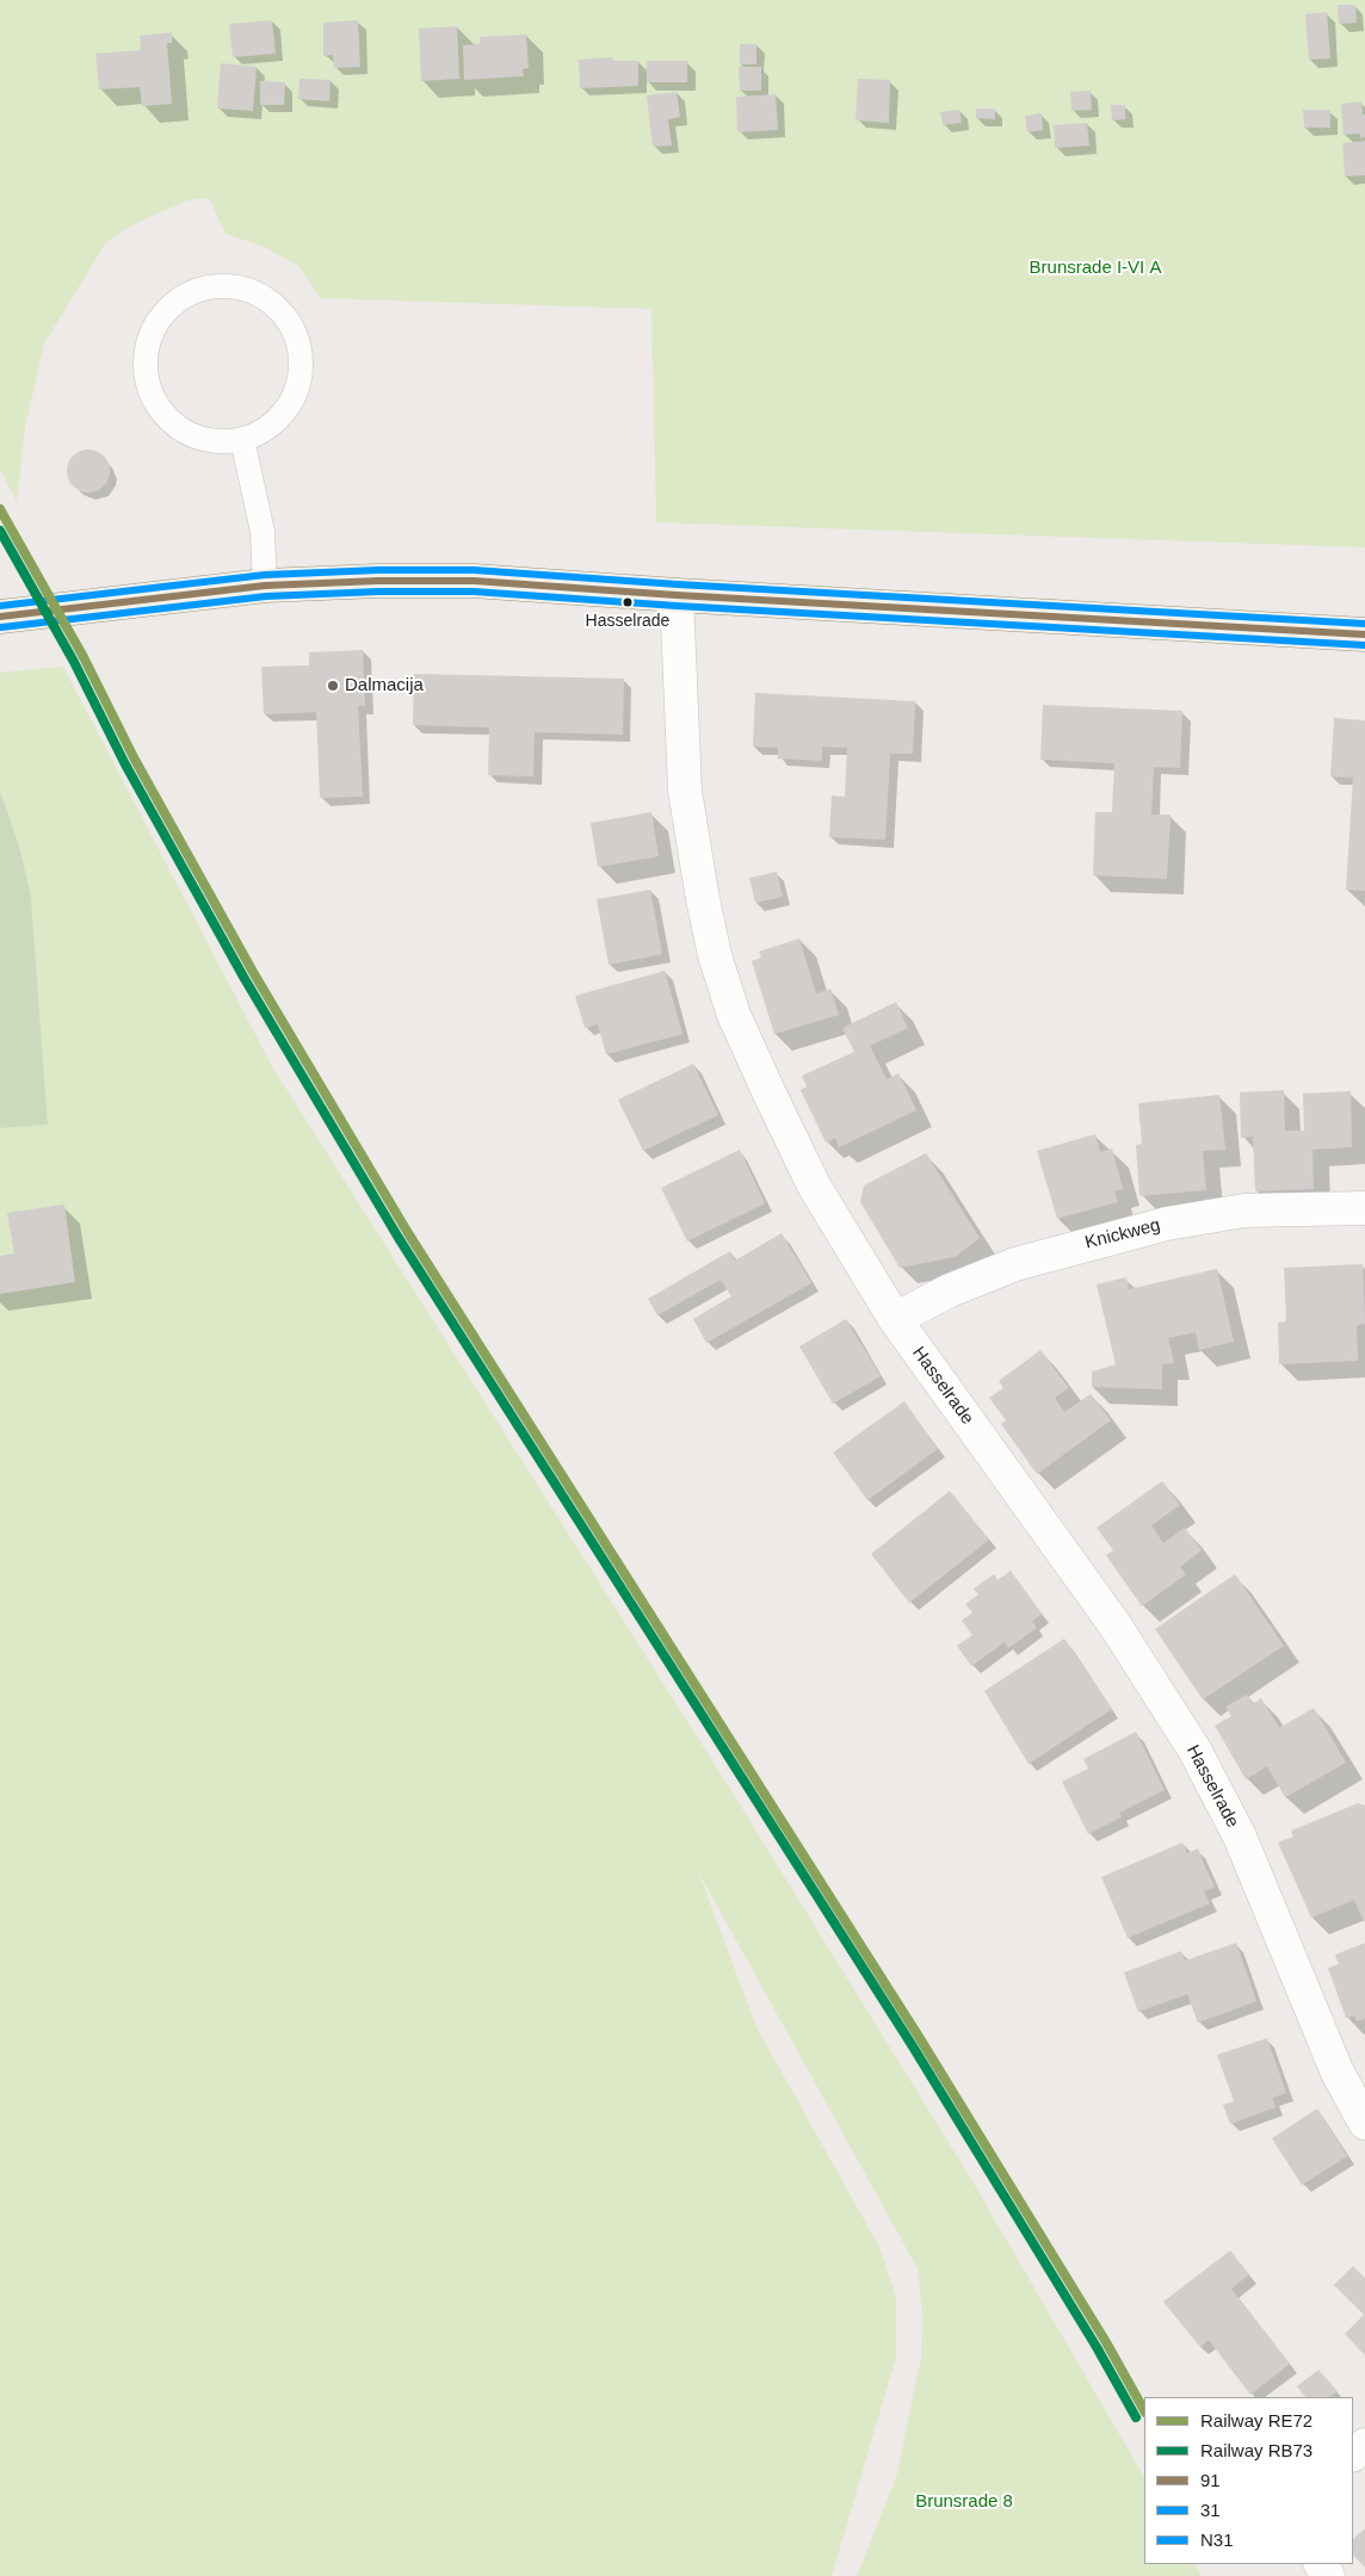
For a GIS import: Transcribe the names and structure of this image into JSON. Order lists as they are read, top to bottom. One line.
{"streets":{"street":["Knickweg","Hasselrade"]},"crossings":[["Knickweg","Hasselrade"]],"parks":["Brunsrade I-VI A","Brunsrade 8"],"places":["Hasselrade","Dalmacija"],"lines":["rail line RE72","rail line RB73","transit line N31","transit line 91","transit line 31"],"legend":["Railway RE72","Railway RB73","91","31","N31"]}
